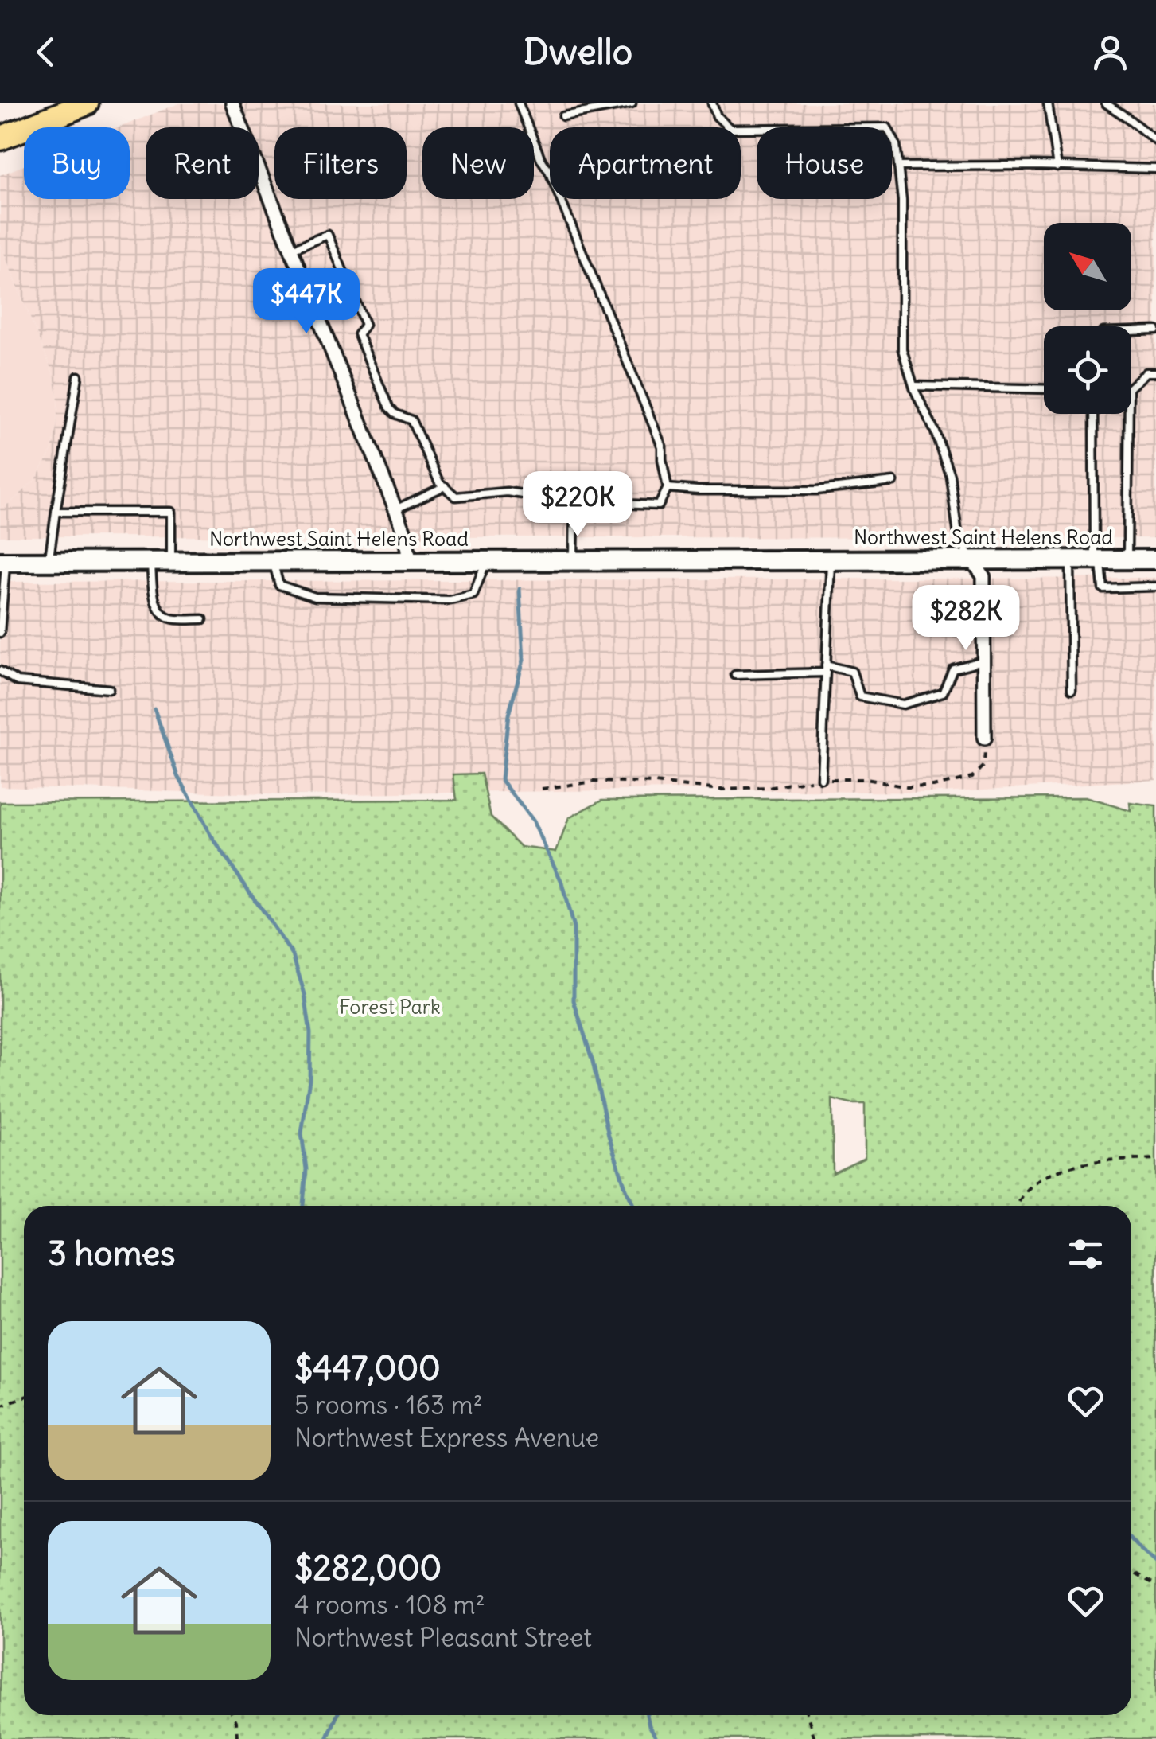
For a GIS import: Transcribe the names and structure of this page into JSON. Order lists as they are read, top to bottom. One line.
{"streets":{"main road":["Northwest Saint Helens Road"]},"parks":["Forest Park"],"north":"top left","page":{"header":"Dwello","chip":["Buy","Rent","Filters","New","Apartment","House"],"price":["$447K","$220K","$282K"],"heading":"3 homes","list":[{"name":"$447,000","note":"5 rooms · 163 m² · Northwest Express Avenue"},{"name":"$282,000","note":"4 rooms · 108 m² · Northwest Pleasant Street"}]}}
